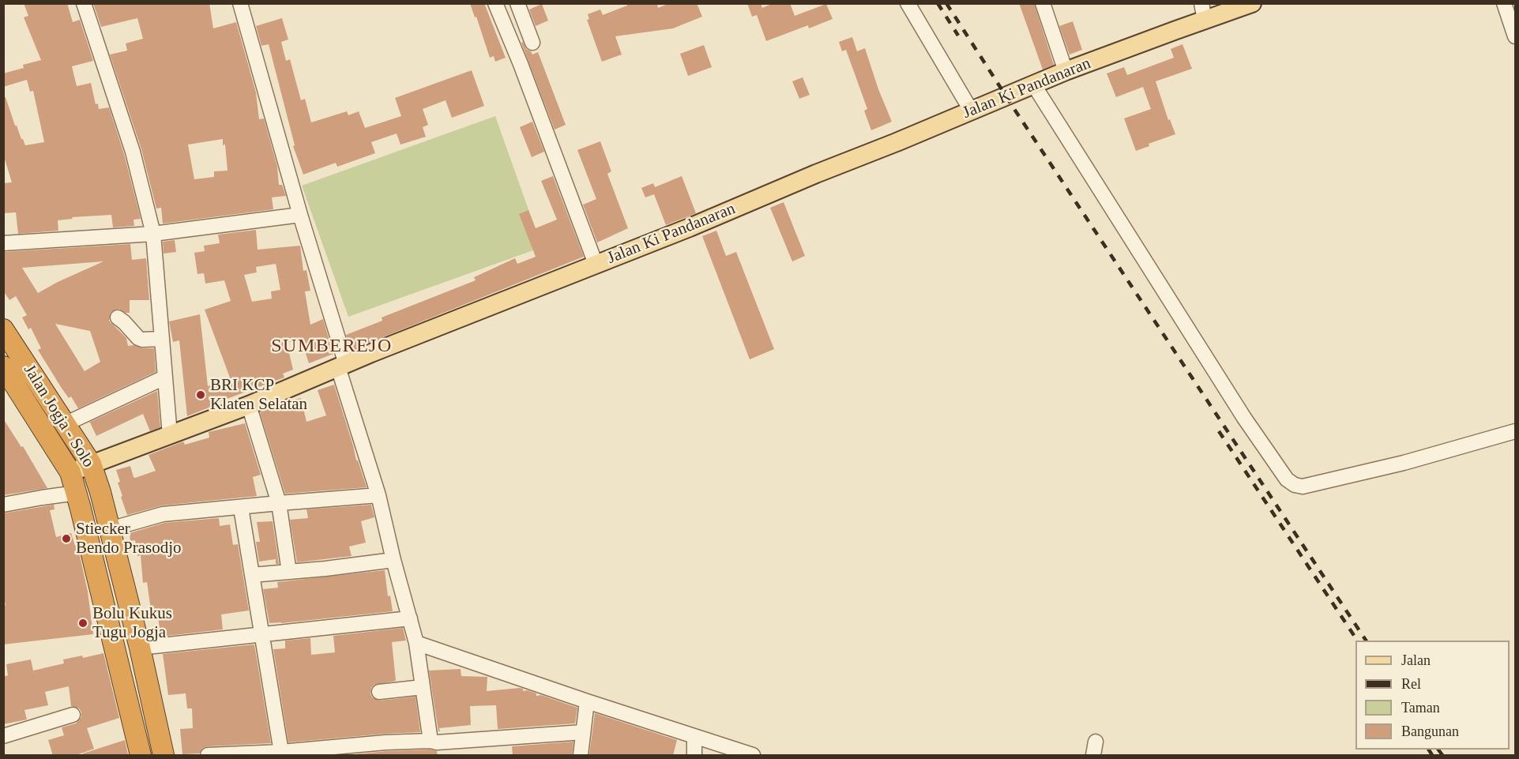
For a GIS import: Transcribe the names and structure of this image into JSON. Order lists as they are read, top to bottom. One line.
{"streets":{"highway":["Jalan Jogja - Solo"],"main road":["Jalan Ki Pandanaran"]},"crossings":[["Jalan Ki Pandanaran","Jalan Jogja - Solo"]],"districts":["SUMBEREJO"],"places":["BRI KCP Klaten Selatan","Stiecker Bendo Prasodjo","Bolu Kukus Tugu Jogja"],"legend":["Jalan","Rel","Taman","Bangunan"]}
